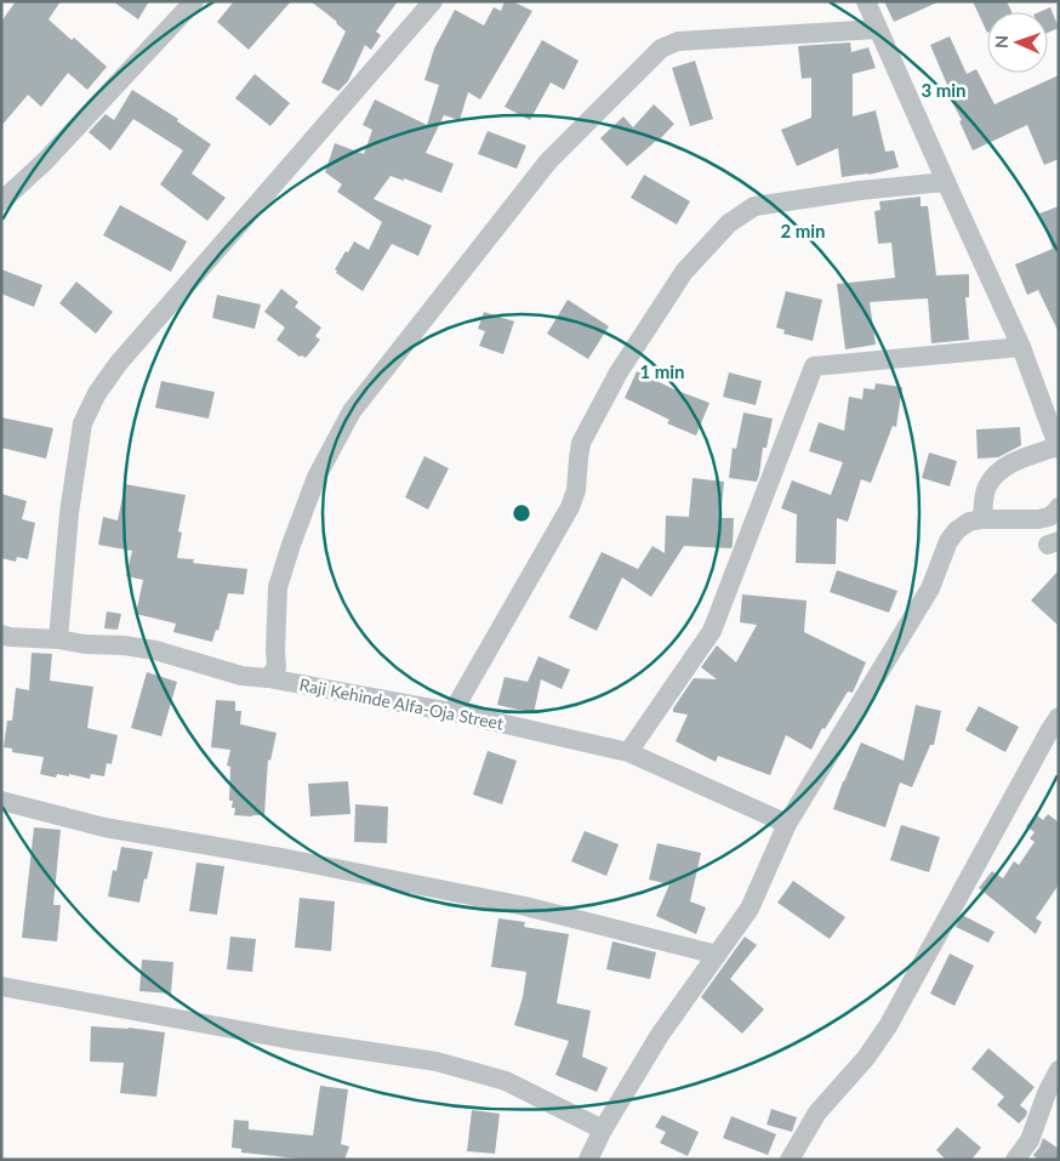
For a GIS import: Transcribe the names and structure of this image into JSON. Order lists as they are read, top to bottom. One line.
{"streets":{"street":["Raji Kehinde Alfa-Oja Street"]},"north":"left","rings":["3 min","2 min","1 min"]}
